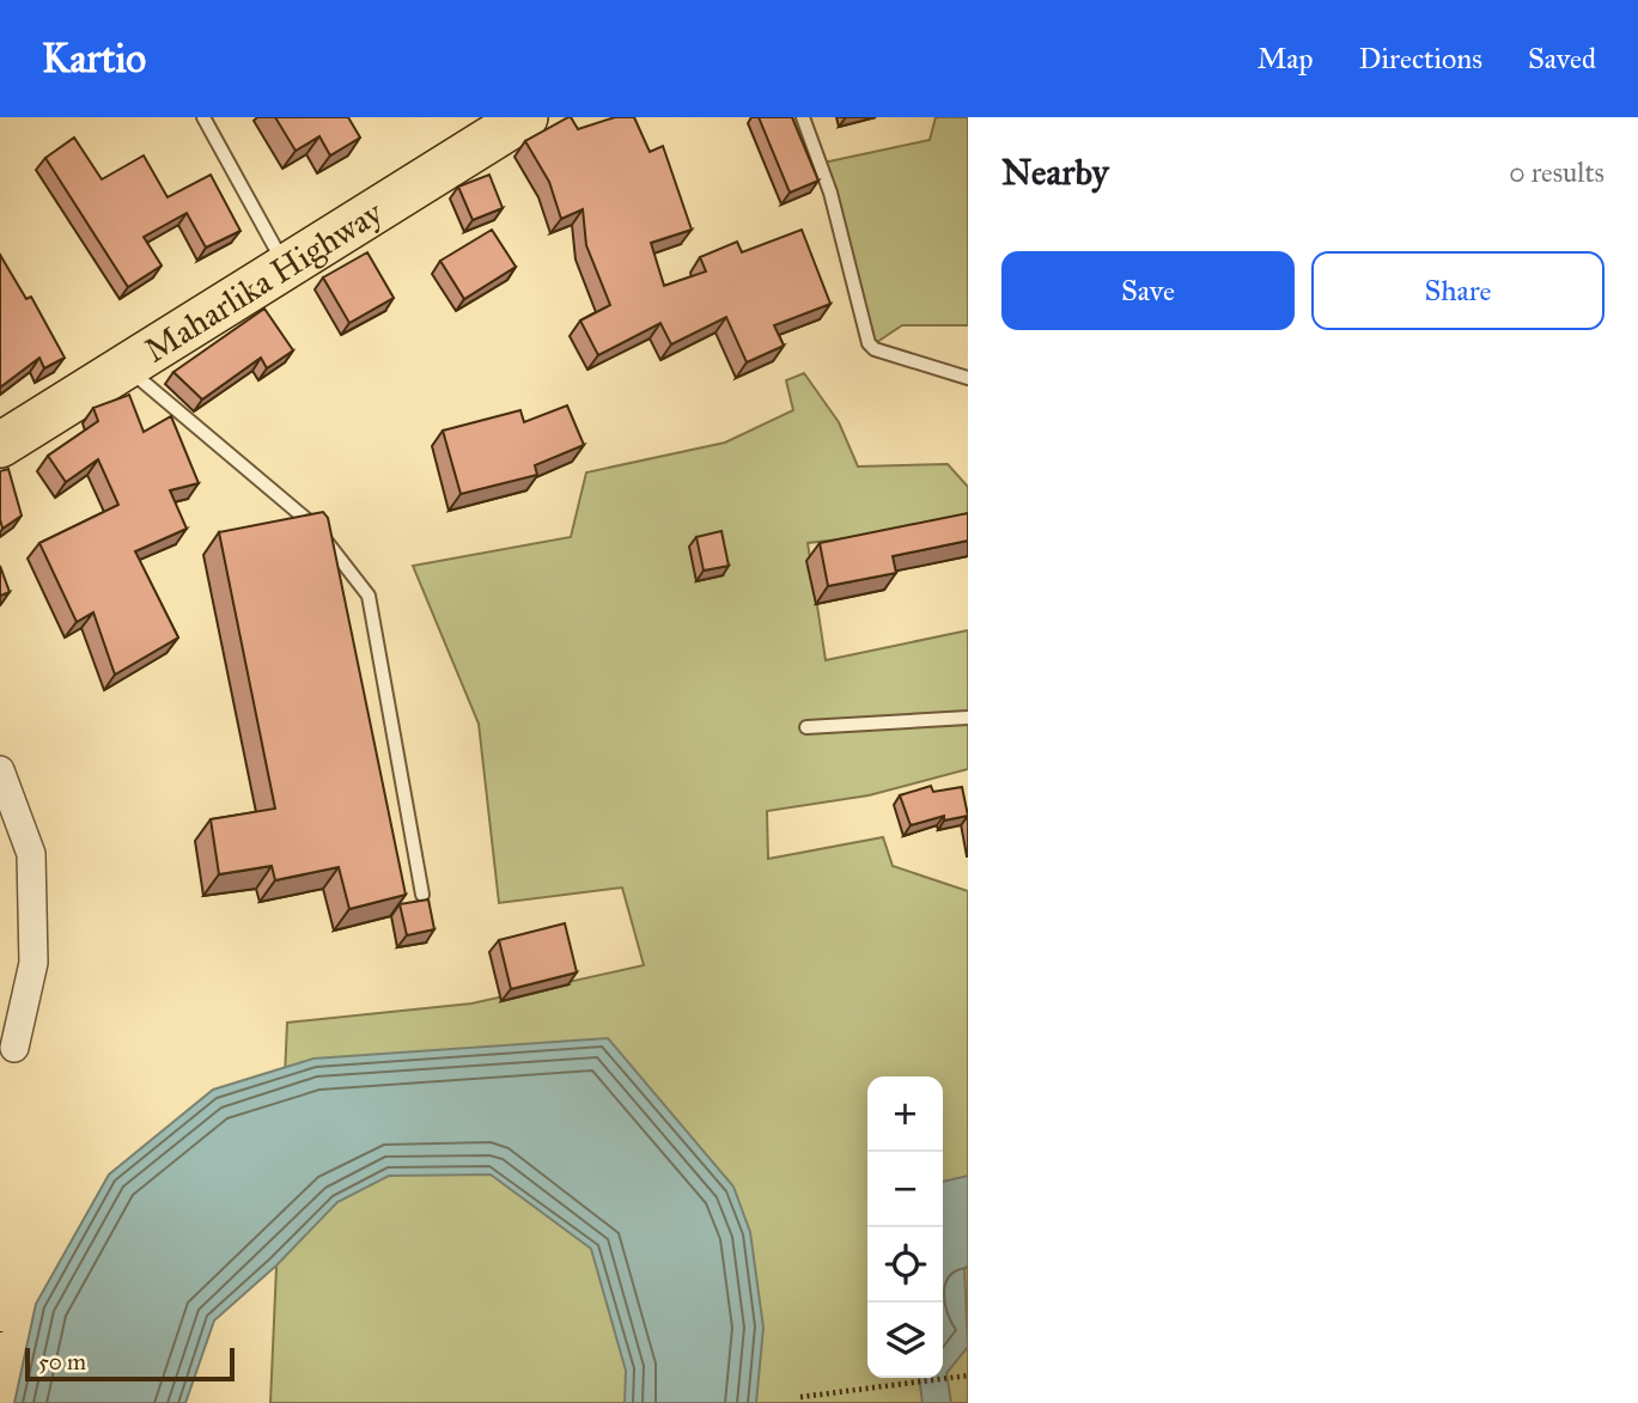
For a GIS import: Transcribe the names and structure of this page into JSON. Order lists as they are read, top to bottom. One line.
{"streets":{"highway":["Maharlika Highway"]},"scale_bar":"50 m","page":{"header":"Kartio","nav":["Map","Directions","Saved"],"heading":["Nearby","0 results"],"buttons":["Save","Share"],"map_buttons":["+","−"],"scale":"50 m"}}
